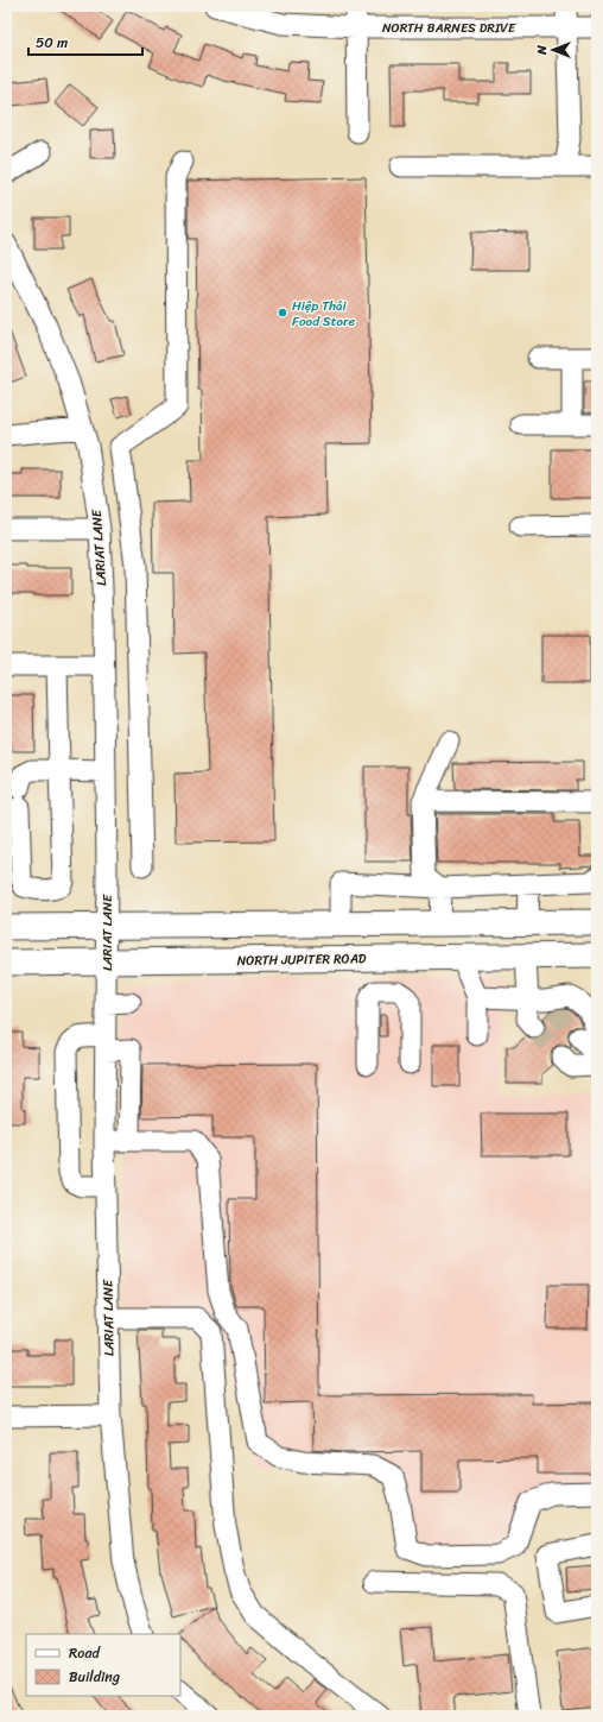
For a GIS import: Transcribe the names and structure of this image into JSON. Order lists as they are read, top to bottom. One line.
{"streets":{"main road":["NORTH JUPITER ROAD"],"street":["NORTH BARNES DRIVE","LARIAT LANE"]},"crossings":[["LARIAT LANE","NORTH JUPITER ROAD"]],"places":["Hiệp Thái Food Store"],"legend":["Road","Building"],"scale_bar":"50 m","north":"left"}
